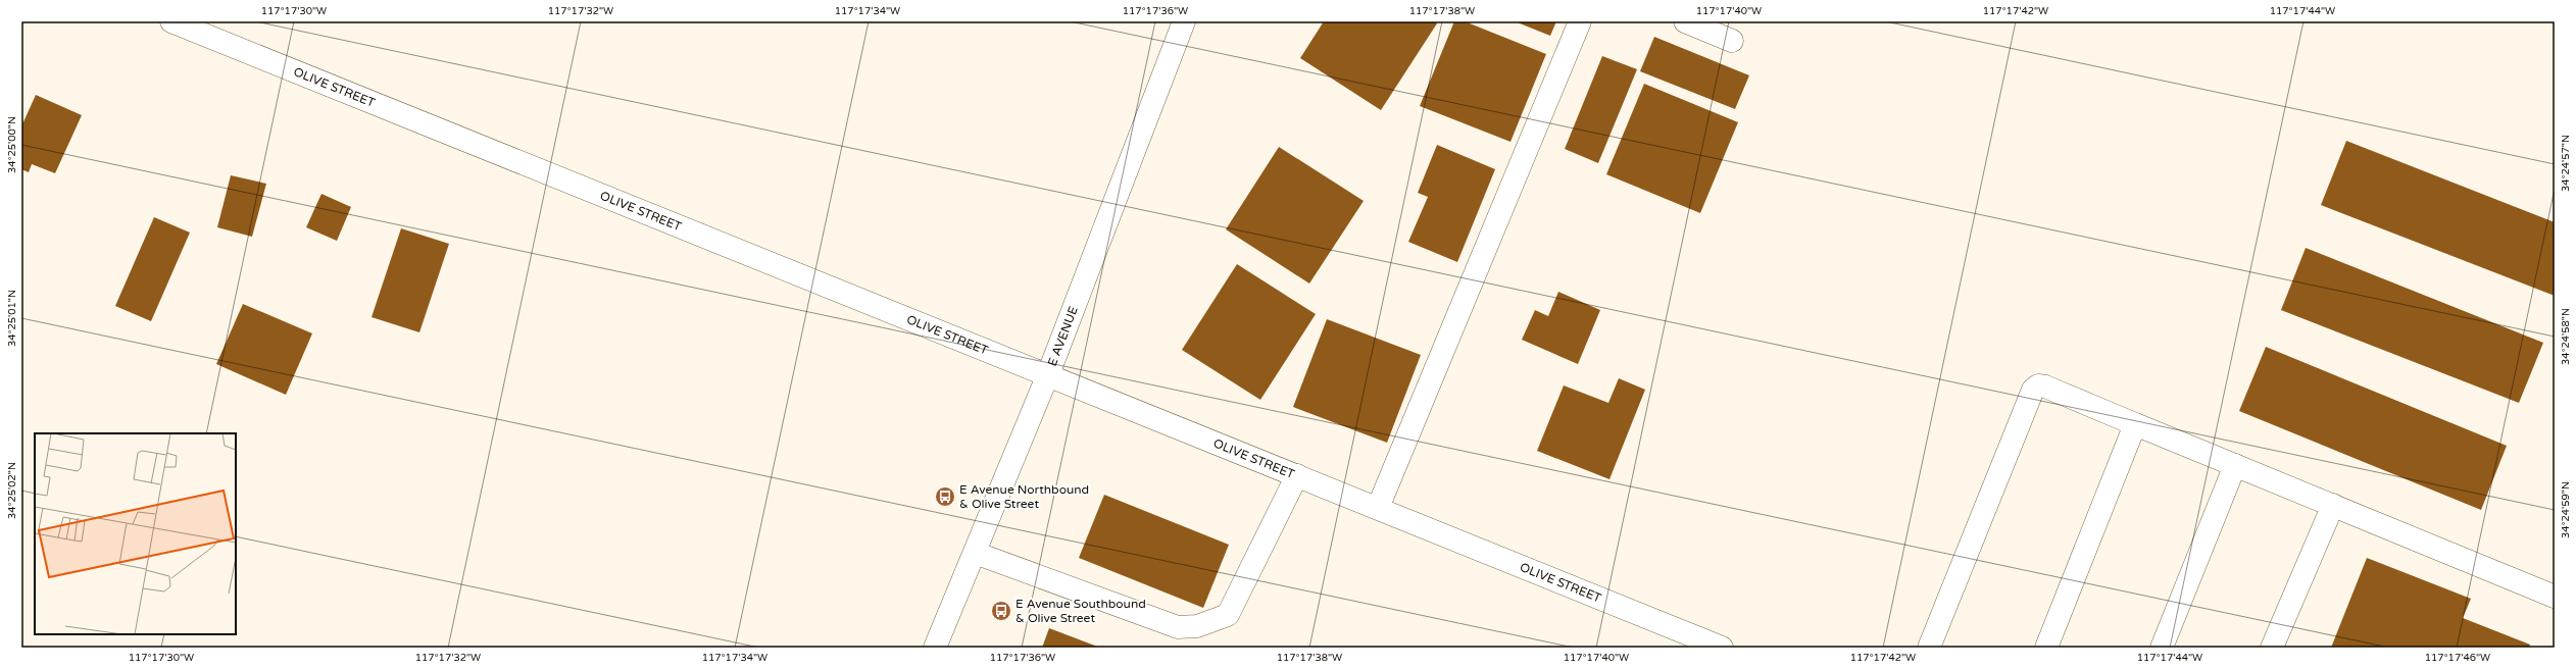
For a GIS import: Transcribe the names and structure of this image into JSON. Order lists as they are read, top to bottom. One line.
{"streets":{"street":["OLIVE STREET","E AVENUE"]},"crossings":[["OLIVE STREET","E AVENUE"]],"places":{"bus stop":["E Avenue Northbound & Olive Street","E Avenue Southbound & Olive Street"]},"coordinates":["117°17'30\"W","117°17'32\"W","117°17'34\"W","117°17'36\"W","117°17'38\"W","117°17'40\"W","117°17'42\"W","117°17'44\"W","34°25'00\"N","34°24'57\"N","34°25'01\"N","34°24'58\"N","34°25'02\"N","34°24'59\"N","117°17'46\"W"]}
